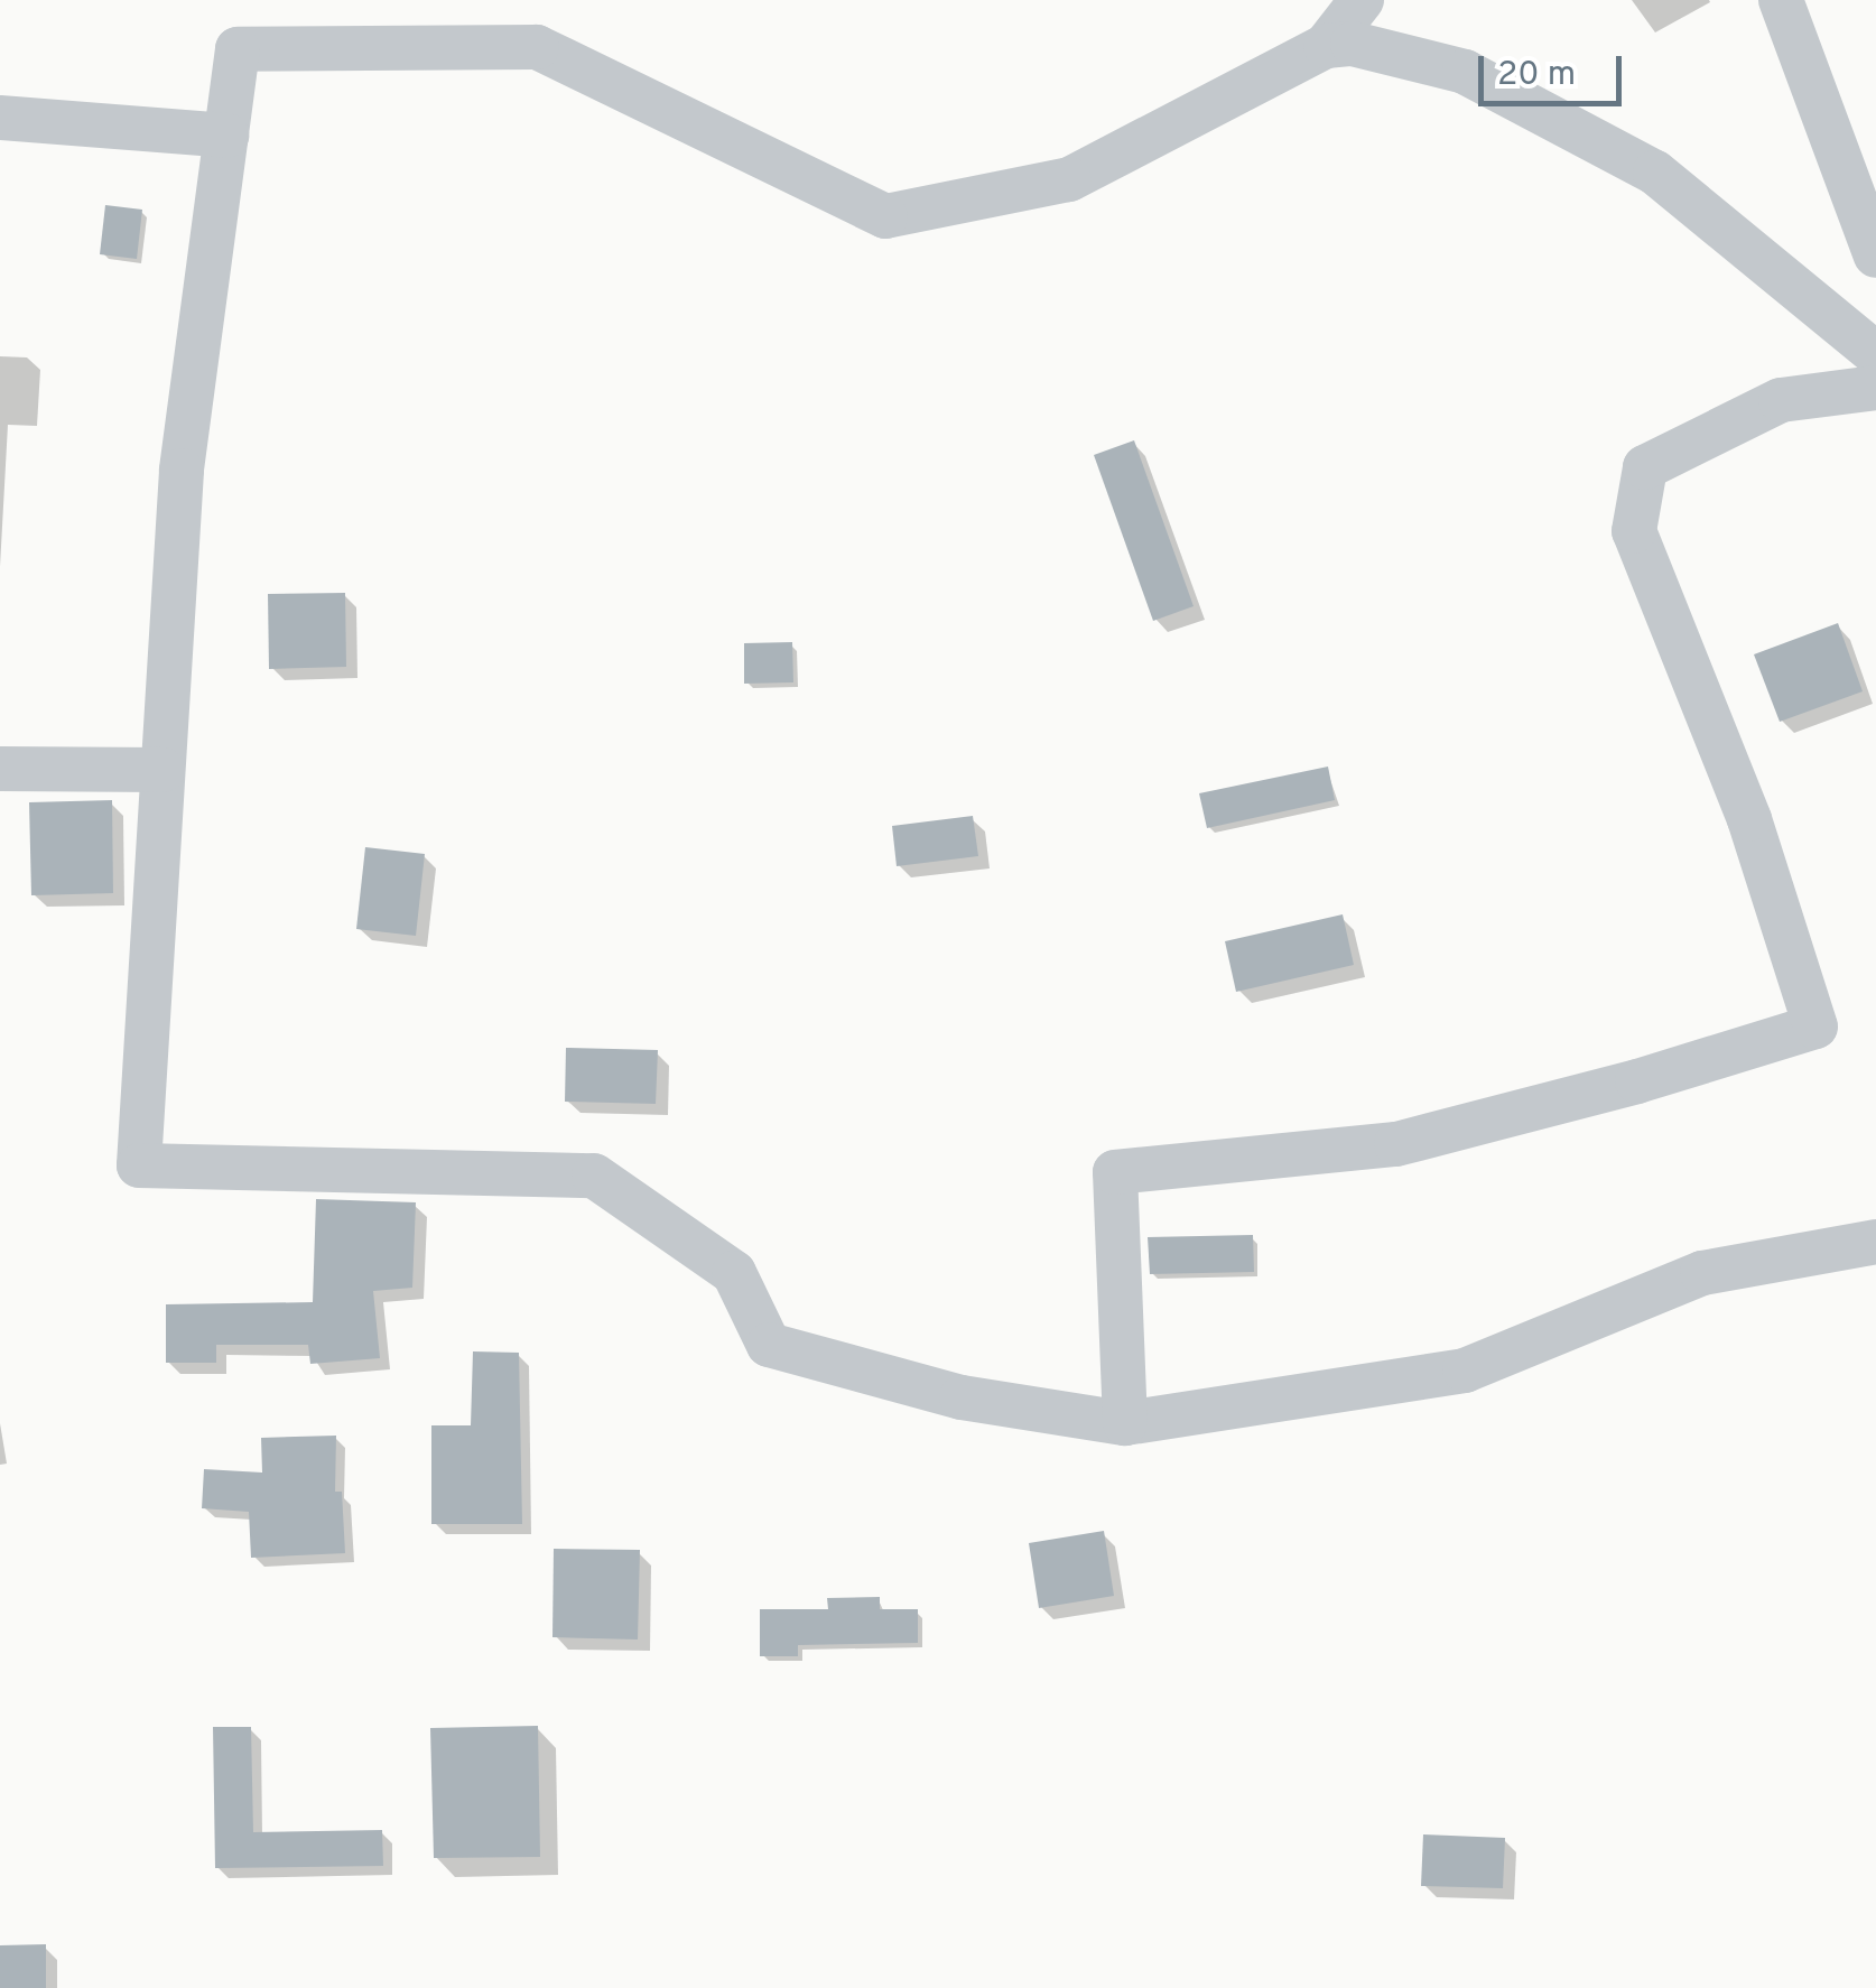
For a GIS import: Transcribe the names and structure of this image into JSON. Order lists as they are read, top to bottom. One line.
{"scale_bar":"20 m"}
